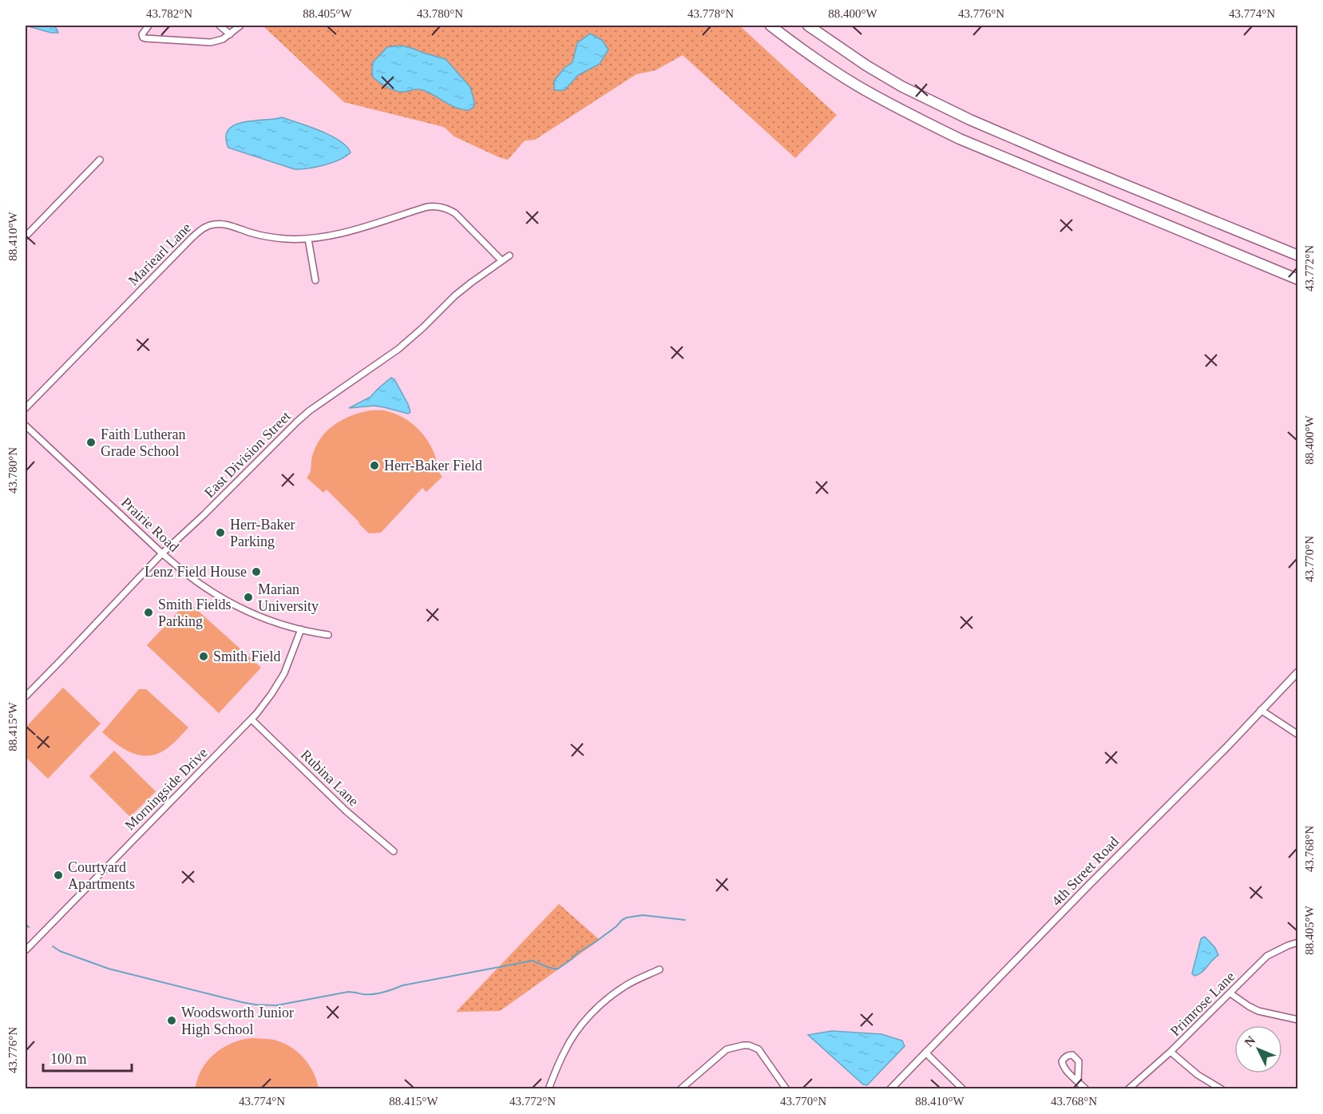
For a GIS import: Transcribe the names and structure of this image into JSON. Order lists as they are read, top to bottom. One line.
{"streets":{"street":["Mariearl Lane","East Division Street","Prairie Road","Rubina Lane","Morningside Drive","4th Street Road","Primrose Lane"]},"crossings":[["Mariearl Lane","East Division Street"],["East Division Street","Prairie Road"],["Prairie Road","Morningside Drive"],["Rubina Lane","Morningside Drive"]],"places":["Faith Lutheran Grade School","Herr-Baker Field","Herr-Baker Parking","Lenz Field House","Marian University","Smith Fields Parking","Smith Field","Courtyard Apartments","Woodsworth Junior High School"],"scale_bar":"100 m","north":"top left","coordinates":["43.782°N","88.405°W","43.780°N","43.778°N","88.400°W","43.776°N","43.774°N","88.410°W","43.772°N","43.770°N","88.415°W","43.768°N"]}
